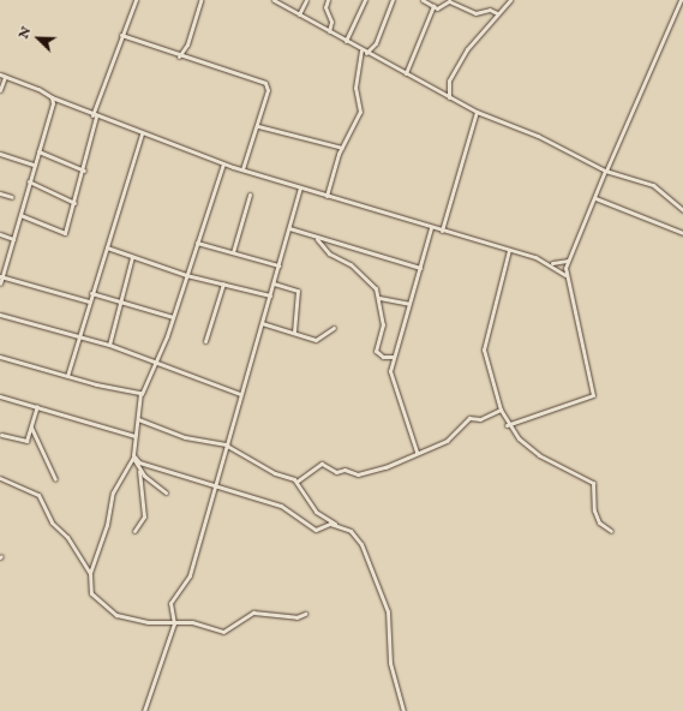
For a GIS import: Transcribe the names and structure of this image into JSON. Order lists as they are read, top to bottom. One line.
{"north":"top left"}
